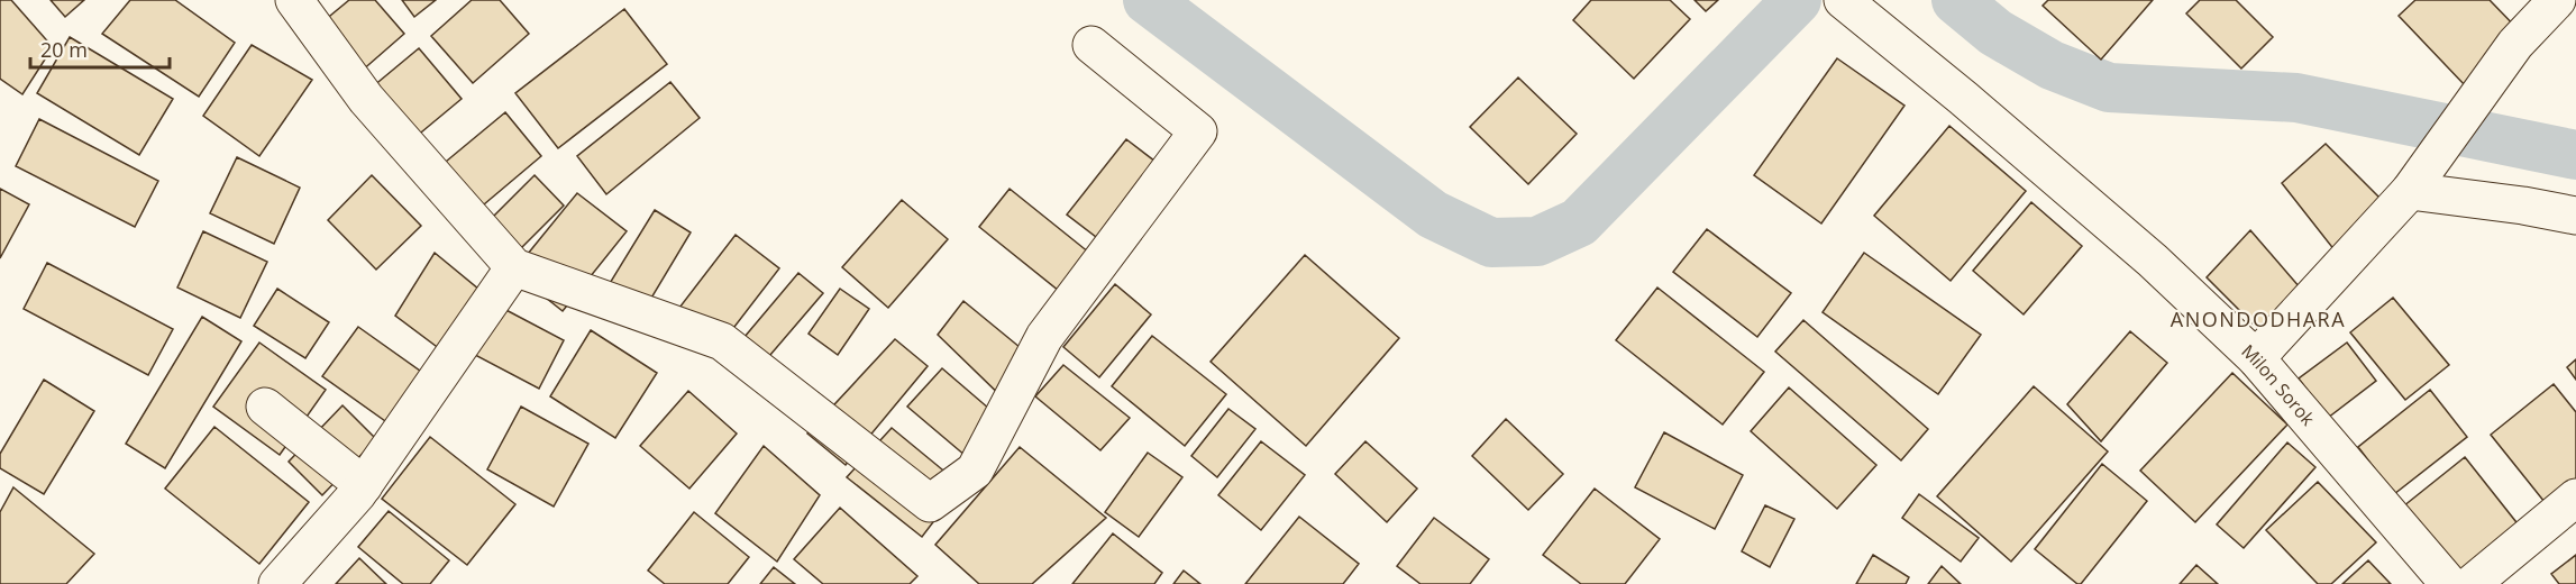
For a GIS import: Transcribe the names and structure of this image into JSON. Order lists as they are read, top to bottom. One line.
{"streets":{"street":["Milon Sorok"]},"districts":["ANONDODHARA"],"scale_bar":"20 m"}
